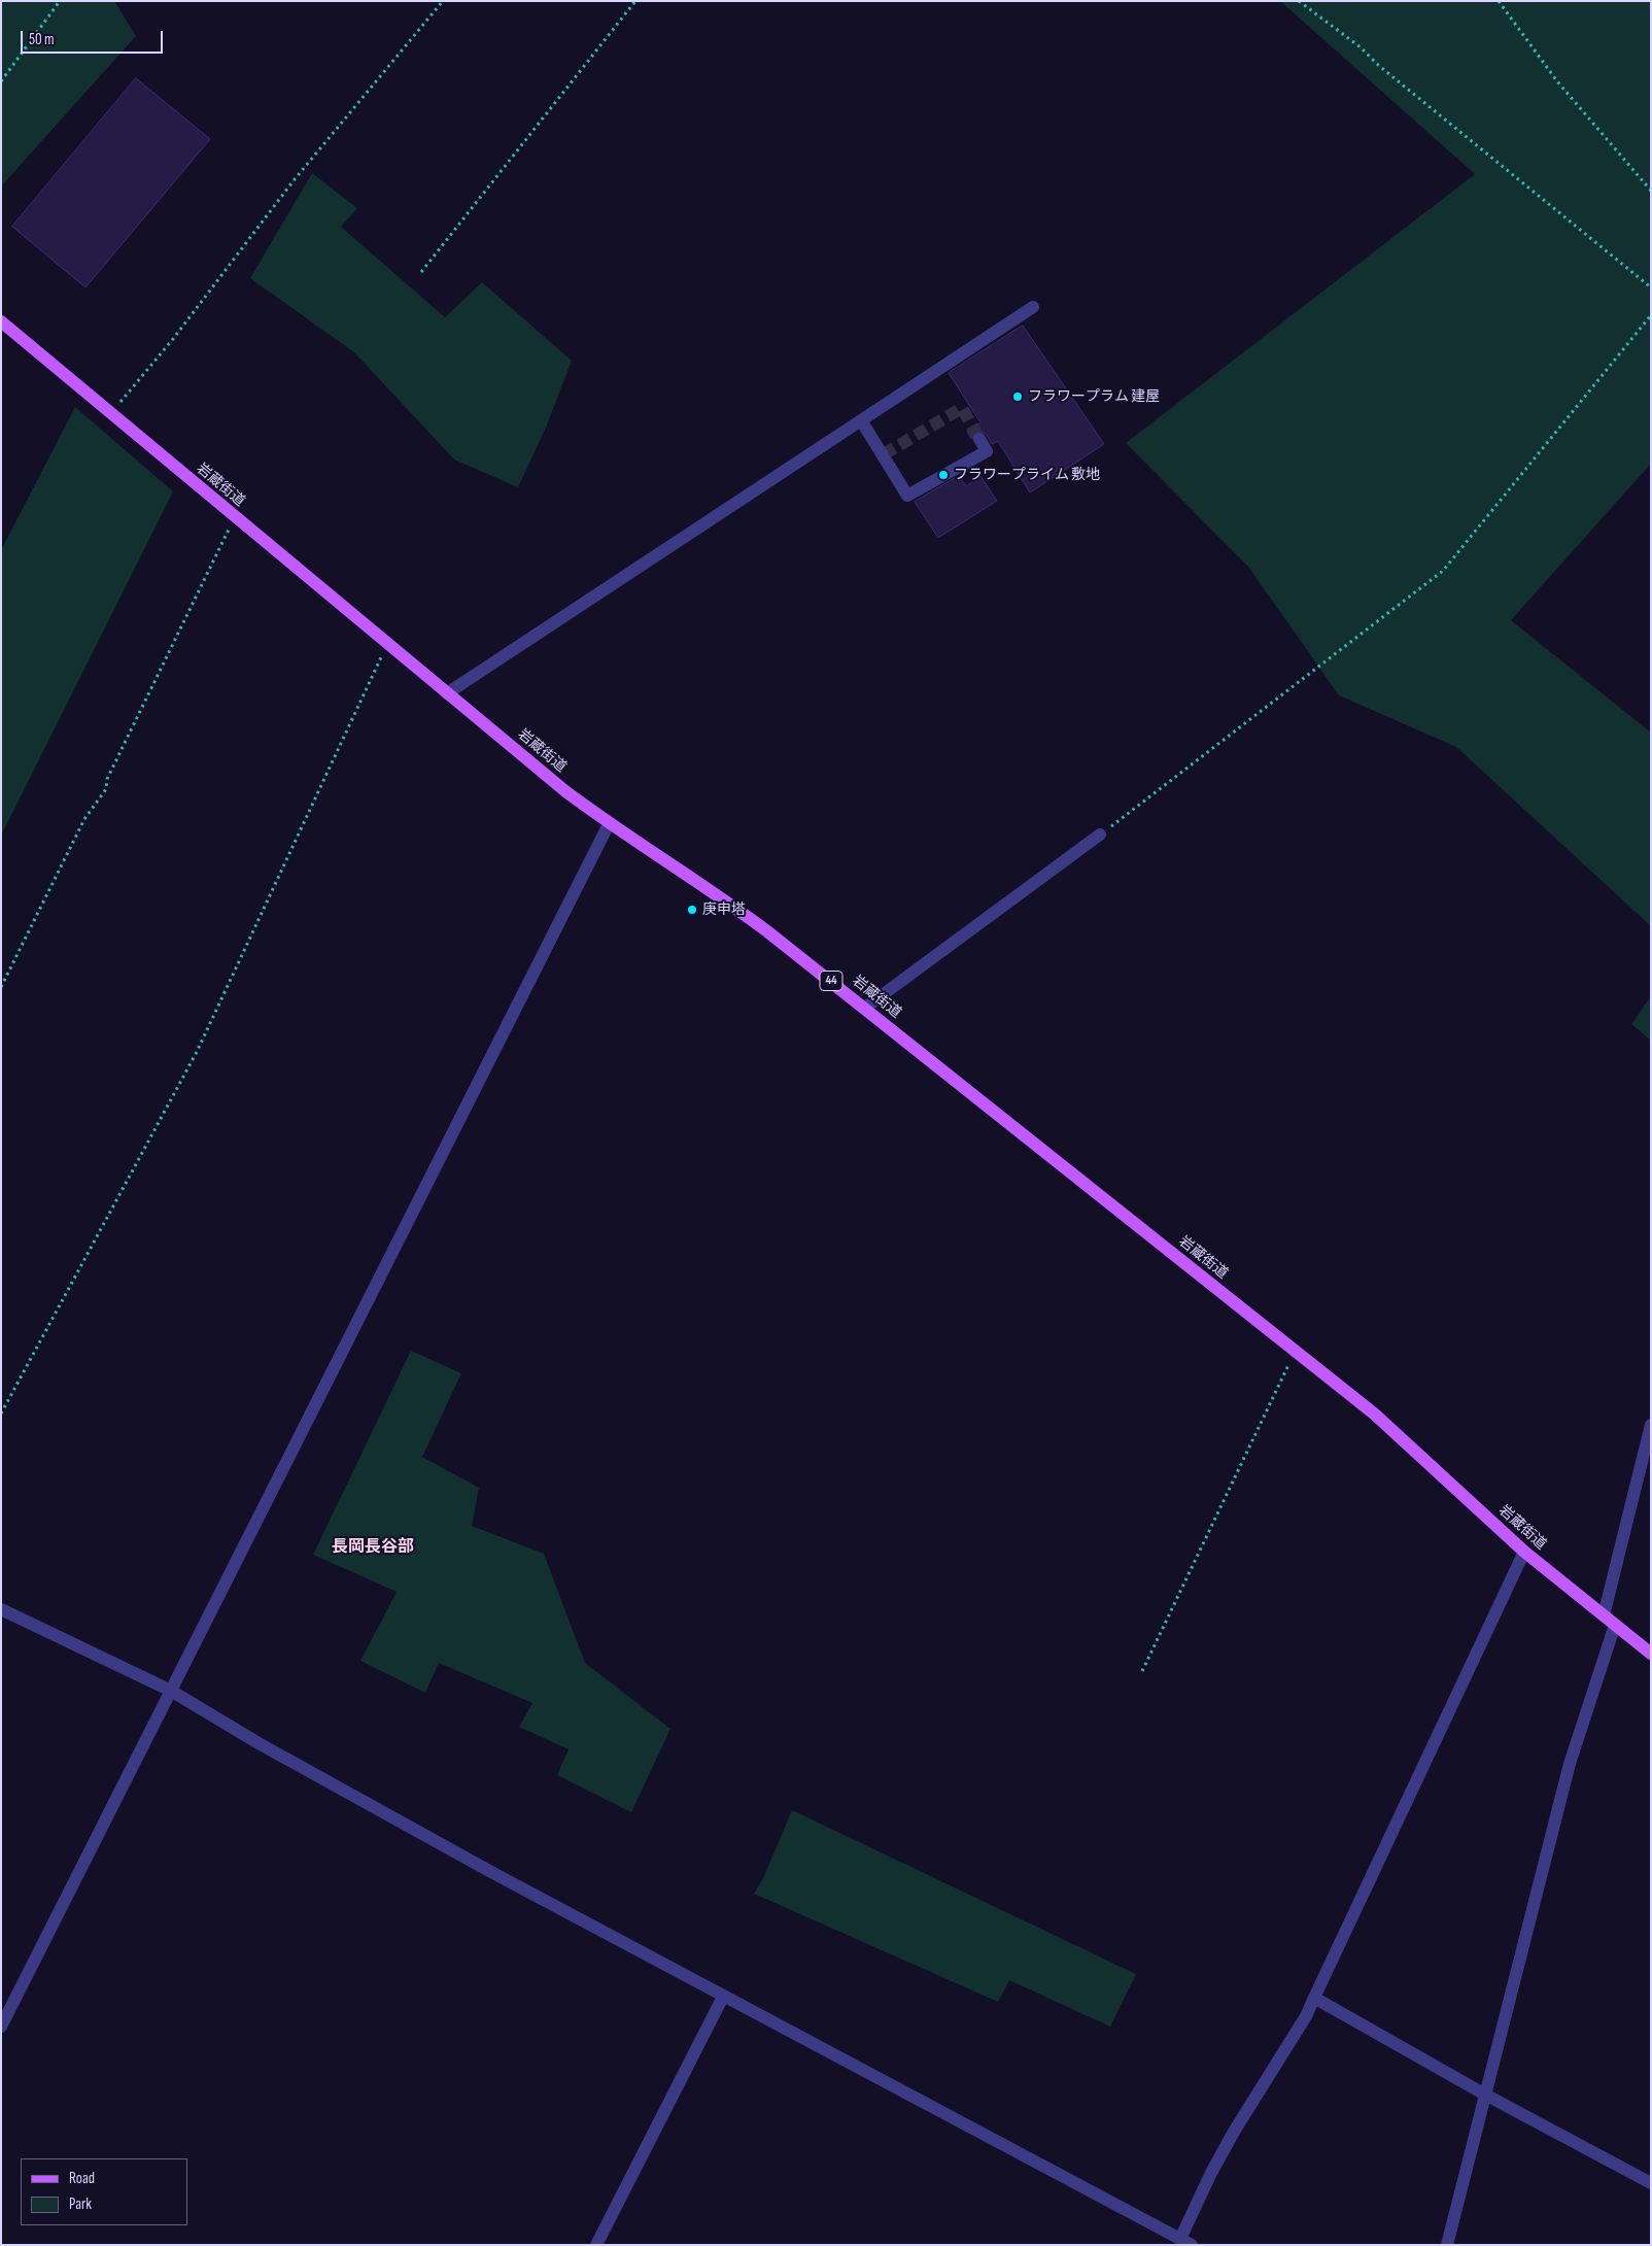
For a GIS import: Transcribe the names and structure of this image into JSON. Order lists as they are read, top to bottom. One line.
{"streets":{"main road":["岩蔵街道","44"]},"districts":["長岡長谷部"],"places":["フラワープラム 建屋","フラワープライム 敷地","庚申塔"],"legend":["Road","Park"],"scale_bar":"50 m"}
